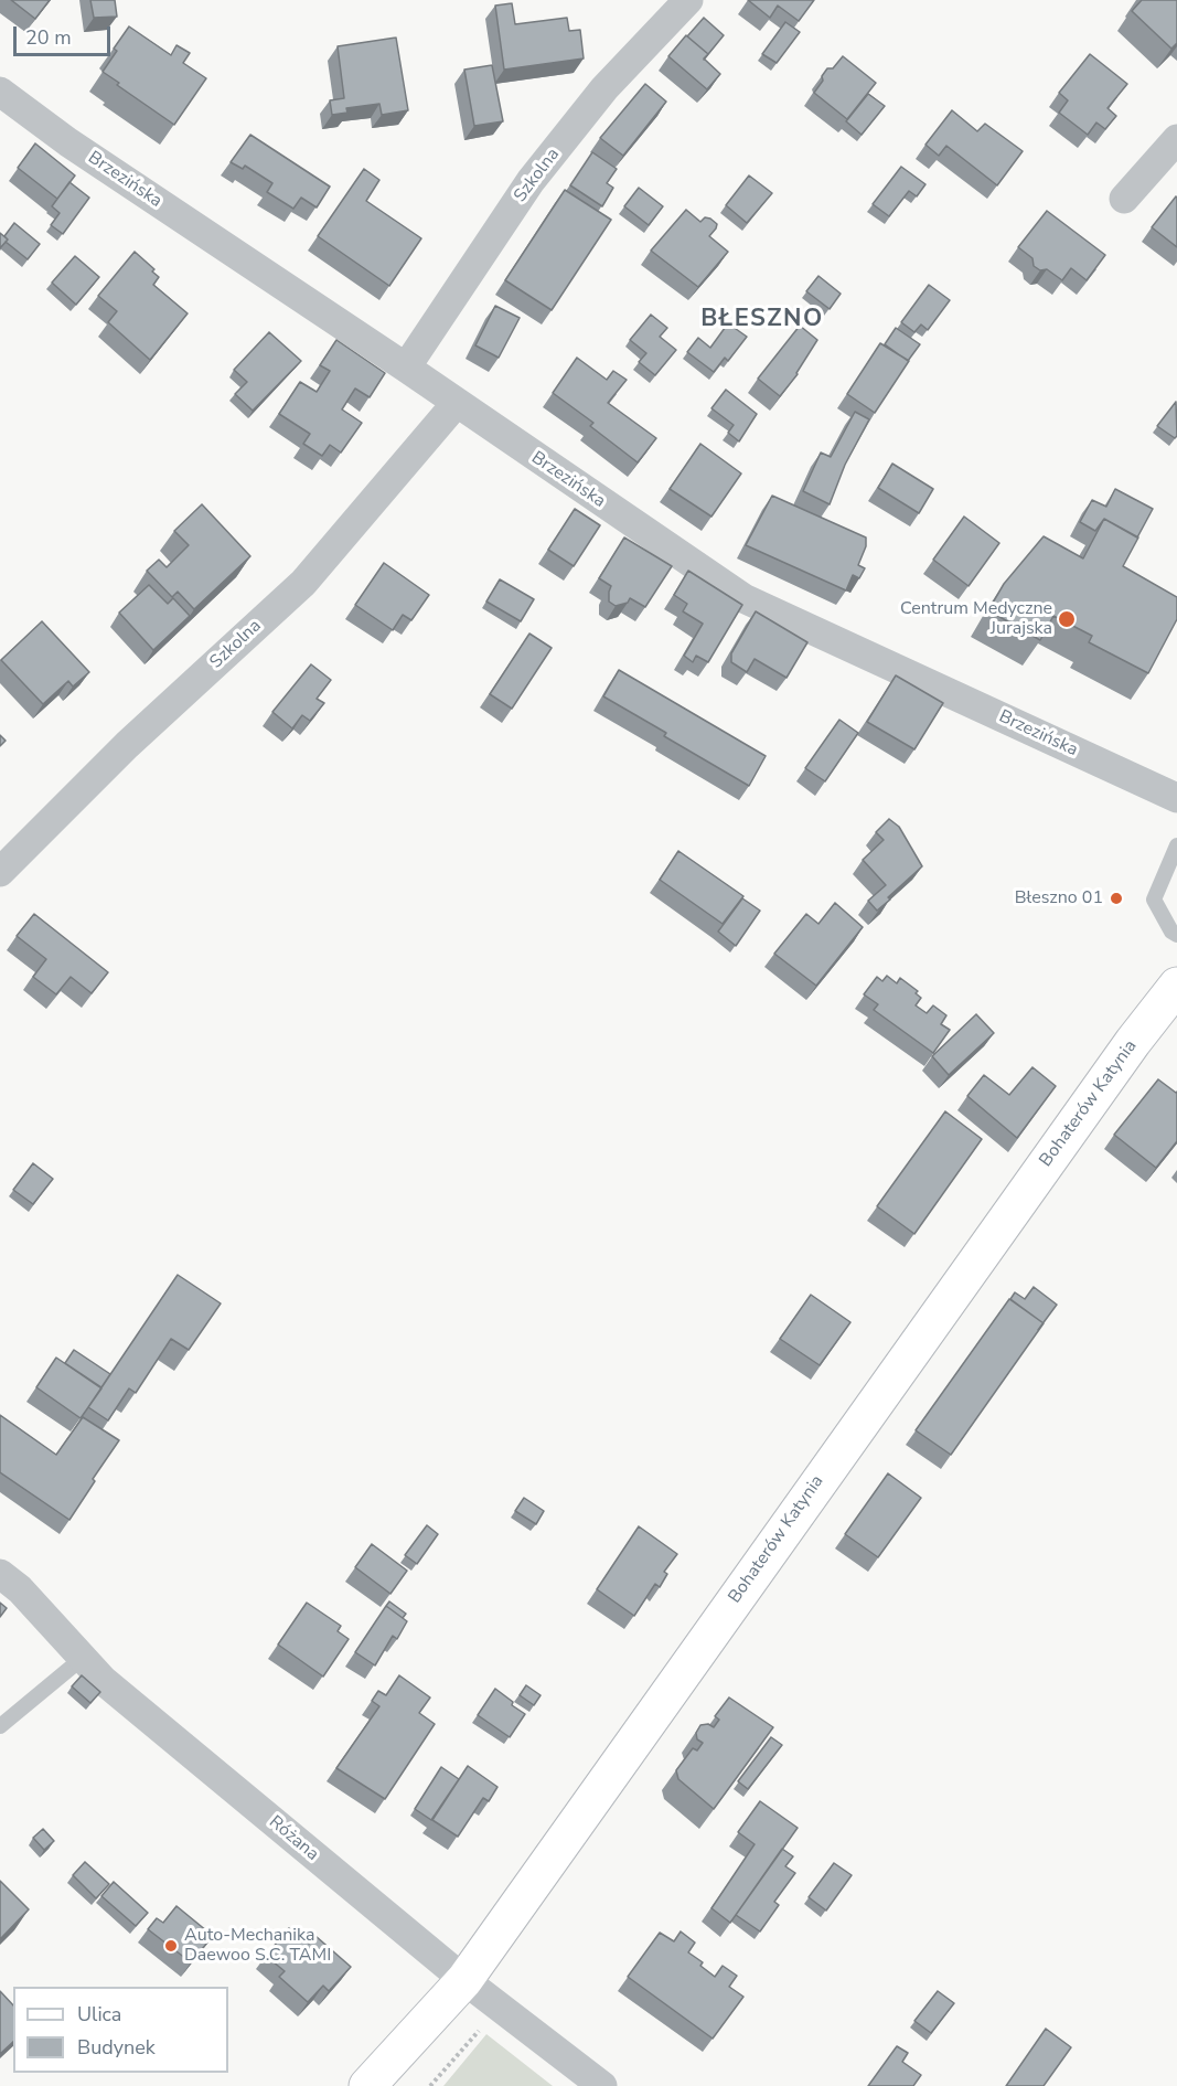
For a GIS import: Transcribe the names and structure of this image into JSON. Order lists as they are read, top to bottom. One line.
{"streets":{"street":["Szkolna","Brzezińska","Bohaterów Katynia","Różana"]},"crossings":[["Szkolna","Brzezińska"],["Bohaterów Katynia","Różana"]],"districts":["BŁESZNO"],"places":["Centrum Medyczne Jurajska","Błeszno 01","Auto-Mechanika Daewoo S.C. TAMI"],"legend":["Ulica","Budynek"],"scale_bar":"20 m"}
